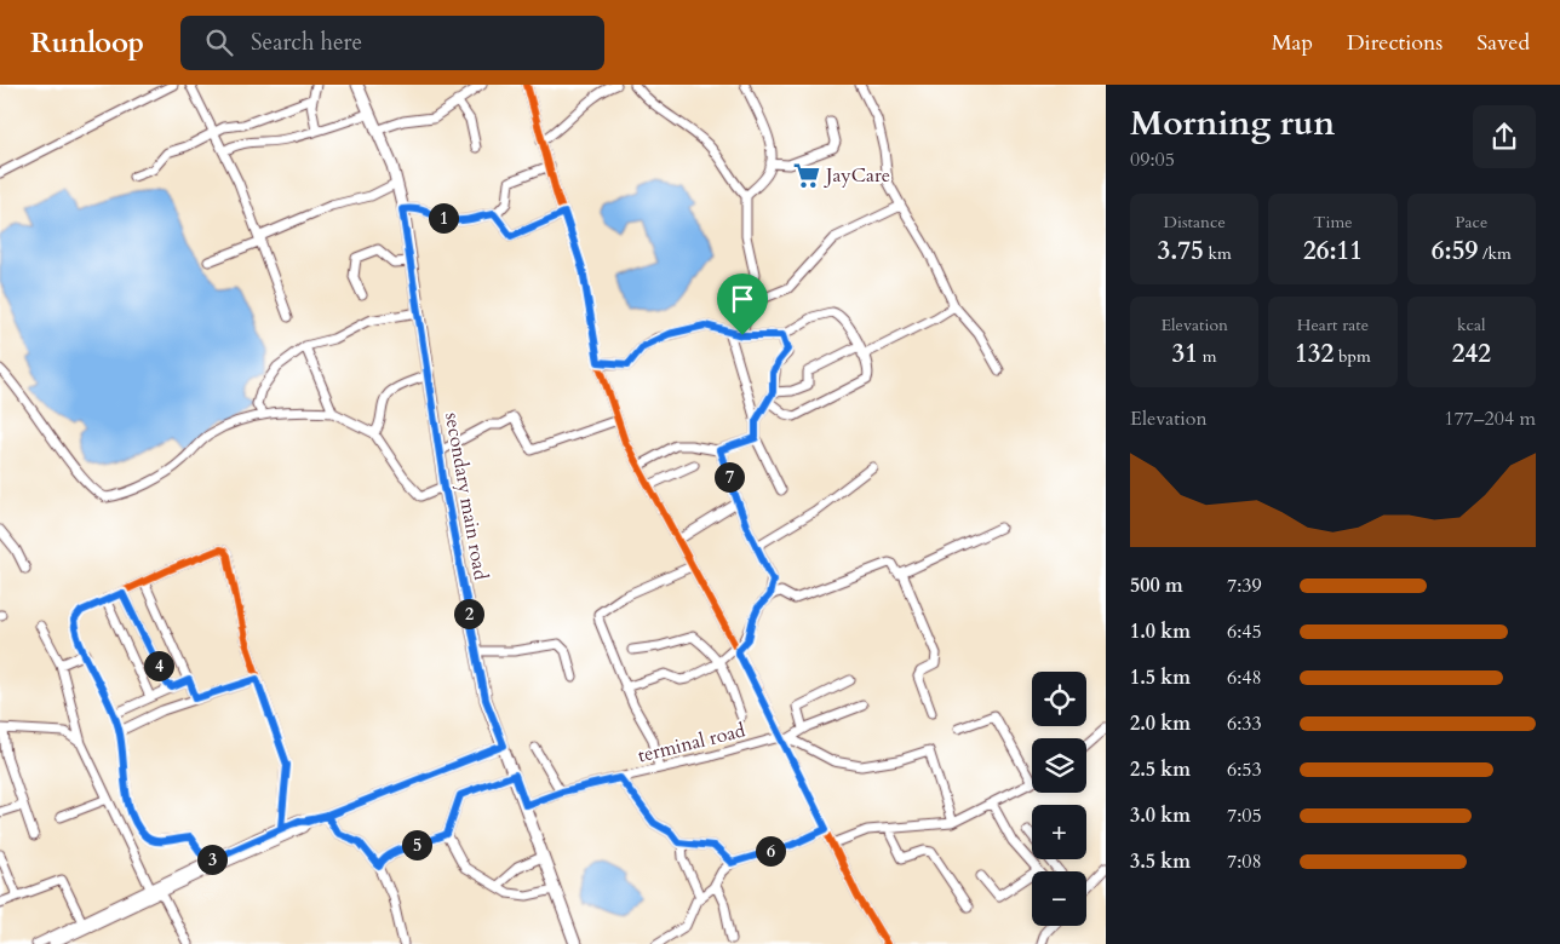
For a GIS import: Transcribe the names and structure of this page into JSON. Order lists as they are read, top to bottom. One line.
{"streets":{"main road":["secondary main road"],"street":["terminal road"]},"crossings":[["secondary main road","terminal road"]],"places":{"supermarket":["JayCare"]},"page":{"header":"Runloop","search":"Search here","nav":["Map","Directions","Saved"],"heading":["Morning run","09:05"],"stats":[["Distance","3.75 km"],["Time","26:11"],["Pace","6:59 /km"],["Elevation","31 m"],["Heart rate","132 bpm"],["kcal","242"]],"pins":["1","7","2","4","5","6","3"],"chart":["Elevation","177–204 m"],"list":[{"name":"500 m","note":"7:39"},{"name":"1.0 km","note":"6:45"},{"name":"1.5 km","note":"6:48"},{"name":"2.0 km","note":"6:33"},{"name":"2.5 km","note":"6:53"},{"name":"3.0 km","note":"7:05"},{"name":"3.5 km","note":"7:08"}],"map_buttons":["+","−"]}}
